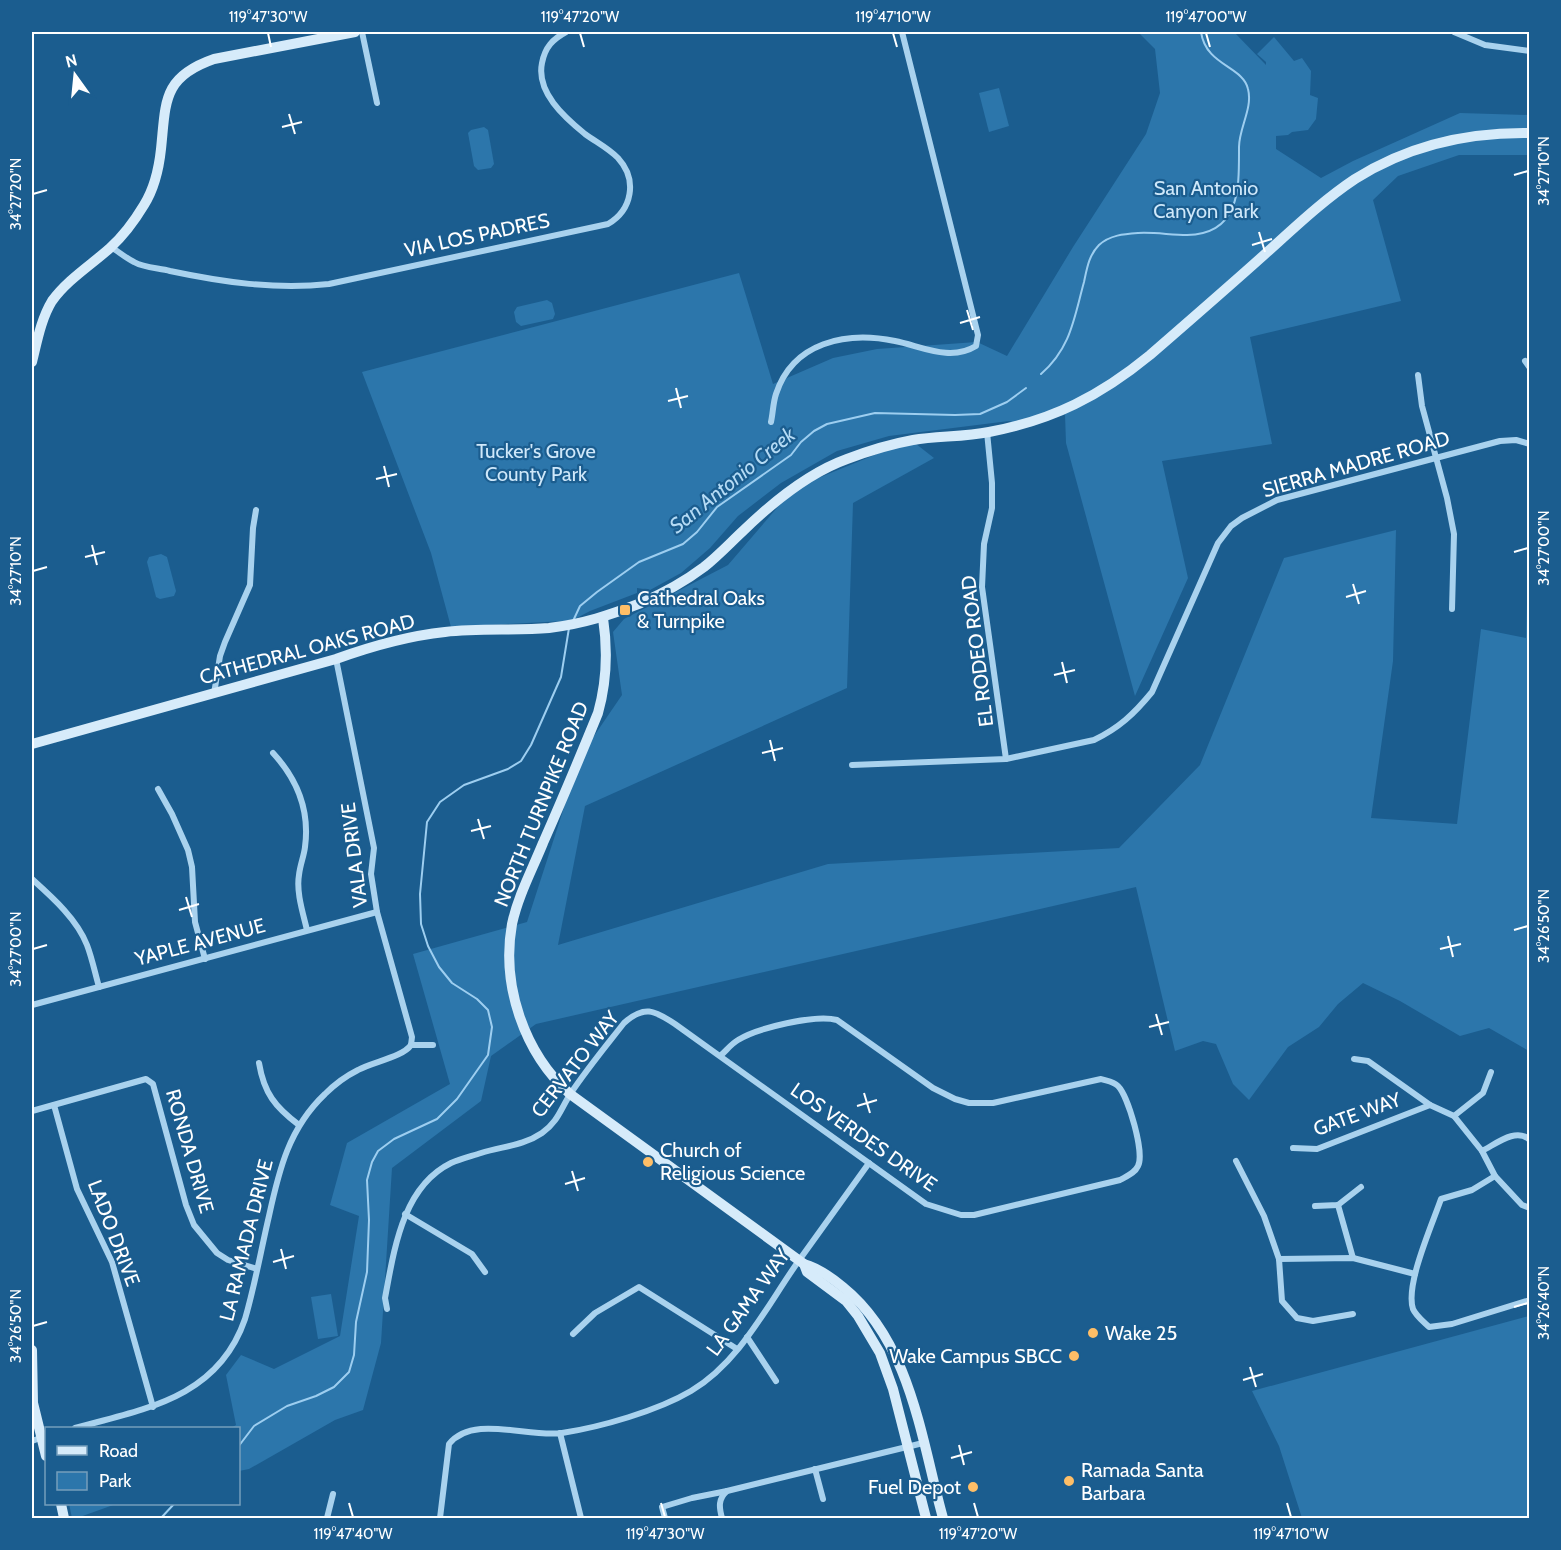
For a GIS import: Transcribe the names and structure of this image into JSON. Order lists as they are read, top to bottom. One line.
{"streets":{"main road":["CATHEDRAL OAKS ROAD","NORTH TURNPIKE ROAD"],"street":["VIA LOS PADRES","SIERRA MADRE ROAD","EL RODEO ROAD","VALA DRIVE","YAPLE AVENUE","CERVATO WAY","GATE WAY","LOS VERDES DRIVE","RONDA DRIVE","LADO DRIVE","LA RAMADA DRIVE","LA GAMA WAY"]},"crossings":[["SIERRA MADRE ROAD","EL RODEO ROAD"],["CATHEDRAL OAKS ROAD","EL RODEO ROAD"],["CATHEDRAL OAKS ROAD","NORTH TURNPIKE ROAD"],["CATHEDRAL OAKS ROAD","VALA DRIVE"],["NORTH TURNPIKE ROAD","CERVATO WAY"],["NORTH TURNPIKE ROAD","LA GAMA WAY"],["VALA DRIVE","YAPLE AVENUE"],["VALA DRIVE","LA RAMADA DRIVE"],["CERVATO WAY","LOS VERDES DRIVE"],["LOS VERDES DRIVE","LA GAMA WAY"],["RONDA DRIVE","LADO DRIVE"],["RONDA DRIVE","LA RAMADA DRIVE"],["LADO DRIVE","LA RAMADA DRIVE"]],"water":["San Antonio Creek"],"parks":["San Antonio Canyon Park","Tucker's Grove County Park"],"places":{"transit":["Cathedral Oaks & Turnpike"],"other":["Church of Religious Science","Wake 25","Wake Campus SBCC","Ramada Santa Barbara","Fuel Depot"]},"legend":["Road","Park"],"north":"top","coordinates":["119°47'30\"W","119°47'20\"W","119°47'10\"W","119°47'00\"W","34°27'10\"N","34°27'20\"N","34°27'00\"N","34°26'50\"N","34°26'40\"N","119°47'40\"W"]}
